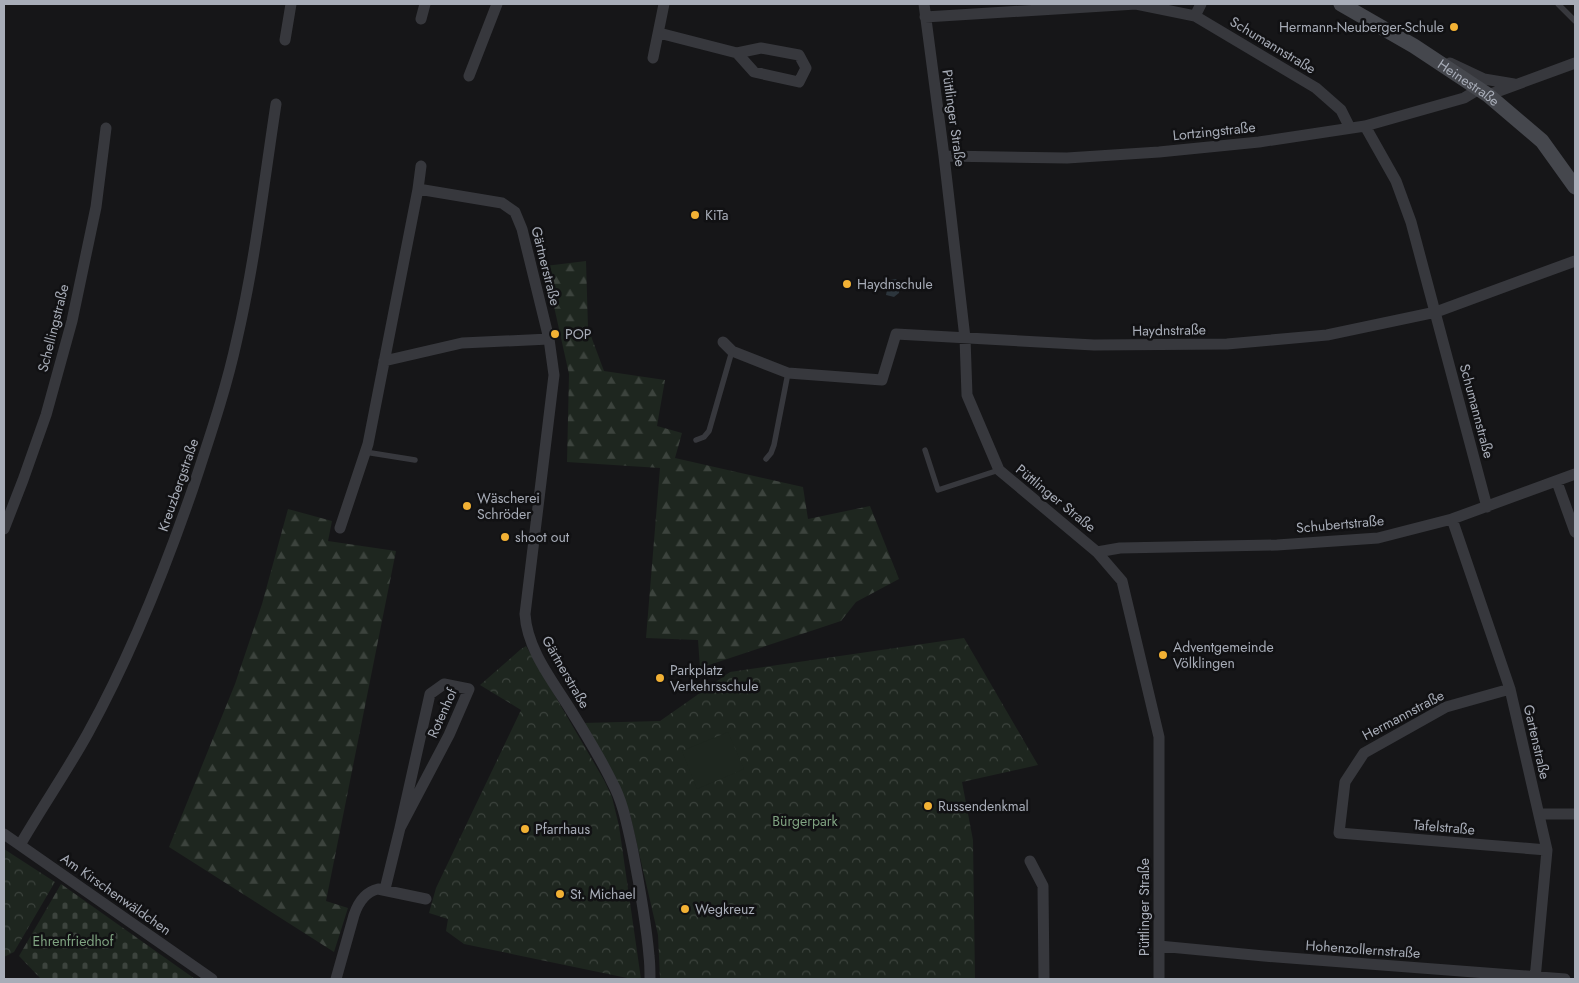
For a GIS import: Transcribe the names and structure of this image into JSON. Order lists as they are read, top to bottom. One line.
{"streets":{"main road":["Heinestraße"],"street":["Schumannstraße","Püttlinger Straße","Lortzingstraße","Gärtnerstraße","Schellingstraße","Haydnstraße","Kreuzbergstraße","Schubertstraße","Rotenhof","Hermannstraße","Gartenstraße","Tafelstraße","Am Kirschenwäldchen","Hohenzollernstraße"]},"crossings":[["Schumannstraße","Püttlinger Straße"],["Schumannstraße","Lortzingstraße"],["Schumannstraße","Haydnstraße"],["Schumannstraße","Schubertstraße"],["Heinestraße","Lortzingstraße"],["Püttlinger Straße","Lortzingstraße"],["Püttlinger Straße","Haydnstraße"],["Püttlinger Straße","Schubertstraße"],["Püttlinger Straße","Hohenzollernstraße"],["Kreuzbergstraße","Am Kirschenwäldchen"],["Schubertstraße","Gartenstraße"],["Hermannstraße","Gartenstraße"],["Hermannstraße","Tafelstraße"],["Gartenstraße","Tafelstraße"],["Gartenstraße","Hohenzollernstraße"]],"parks":["Bürgerpark","Ehrenfriedhof"],"places":["Hermann-Neuberger-Schule","KiTa","Haydnschule","POP","Wäscherei Schröder","shoot out","Adventgemeinde Völklingen","Parkplatz Verkehrsschule","Russendenkmal","Pfarrhaus","St. Michael","Wegkreuz"]}
